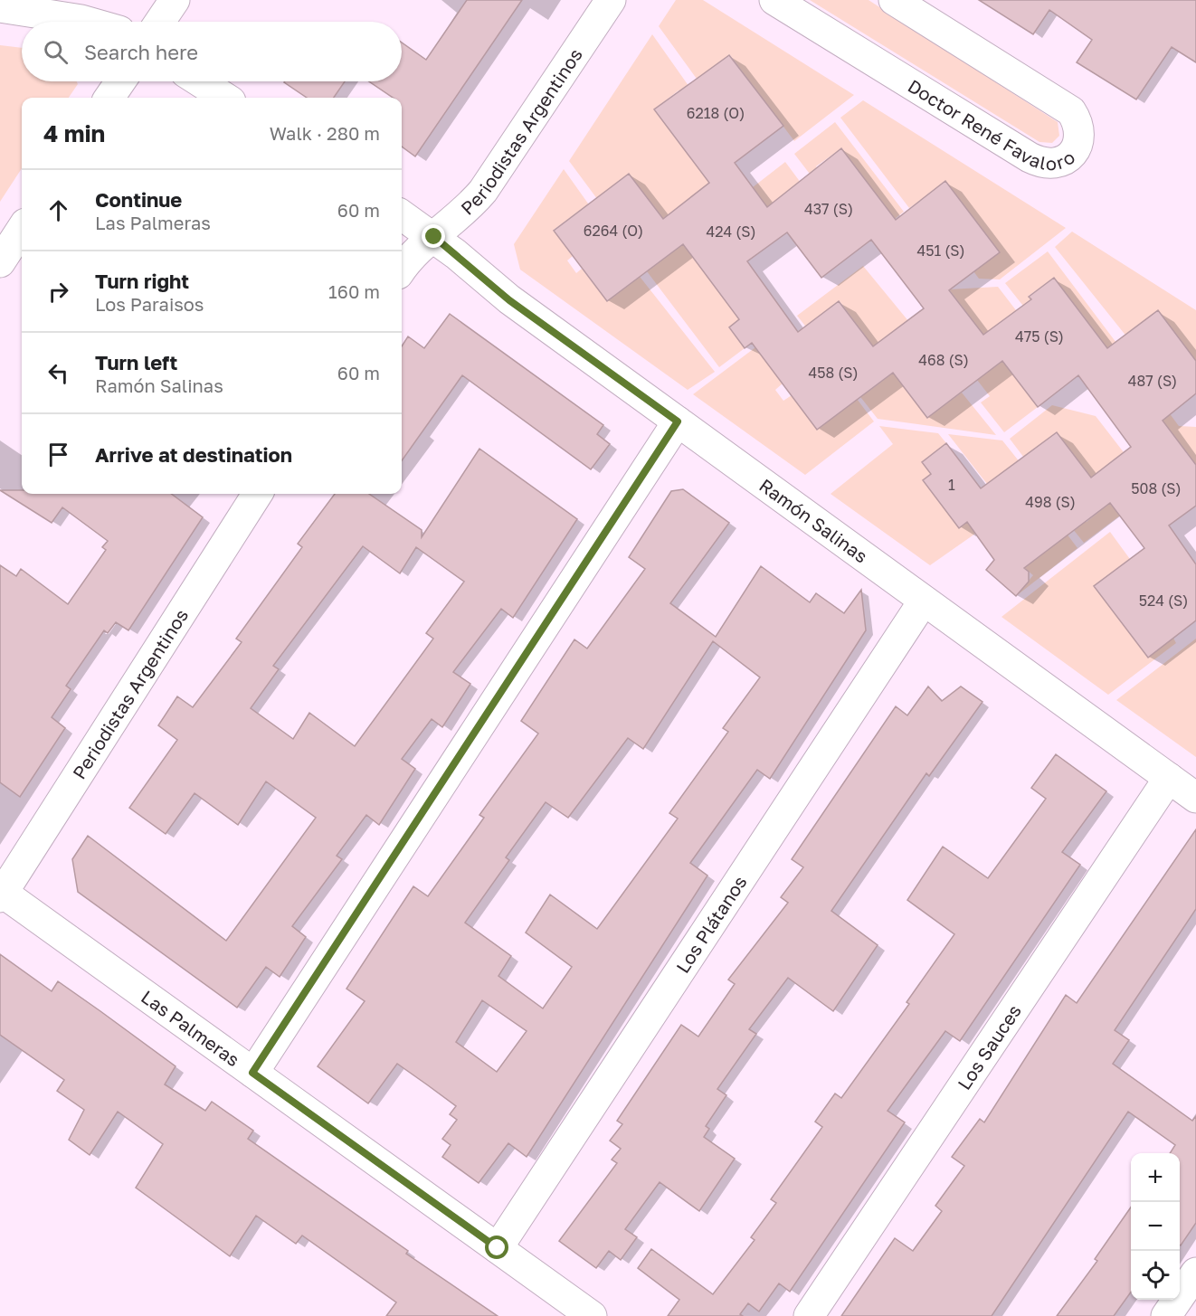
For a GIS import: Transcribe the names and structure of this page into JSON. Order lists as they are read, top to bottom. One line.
{"streets":{"street":["Doctor René Favaloro","Periodistas Argentinos","Ramón Salinas","Los Plátanos","Las Palmeras","Los Sauces"]},"crossings":[["Periodistas Argentinos","Ramón Salinas"],["Periodistas Argentinos","Las Palmeras"],["Ramón Salinas","Los Plátanos"],["Ramón Salinas","Los Sauces"],["Los Plátanos","Las Palmeras"]],"house_numbers":["6218 (O)","437 (S)","6264 (O)","424 (S)","451 (S)","475 (S)","468 (S)","458 (S)","487 (S)","1","508 (S)","498 (S)","524 (S)"],"page":{"search":"Search here","heading":["4 min","Walk · 280 m"],"list":[["Continue","Las Palmeras","60 m"],["Turn right","Los Paraisos","160 m"],["Turn left","Ramón Salinas","60 m"],"Arrive at destination"],"map_buttons":["+","−"]}}
